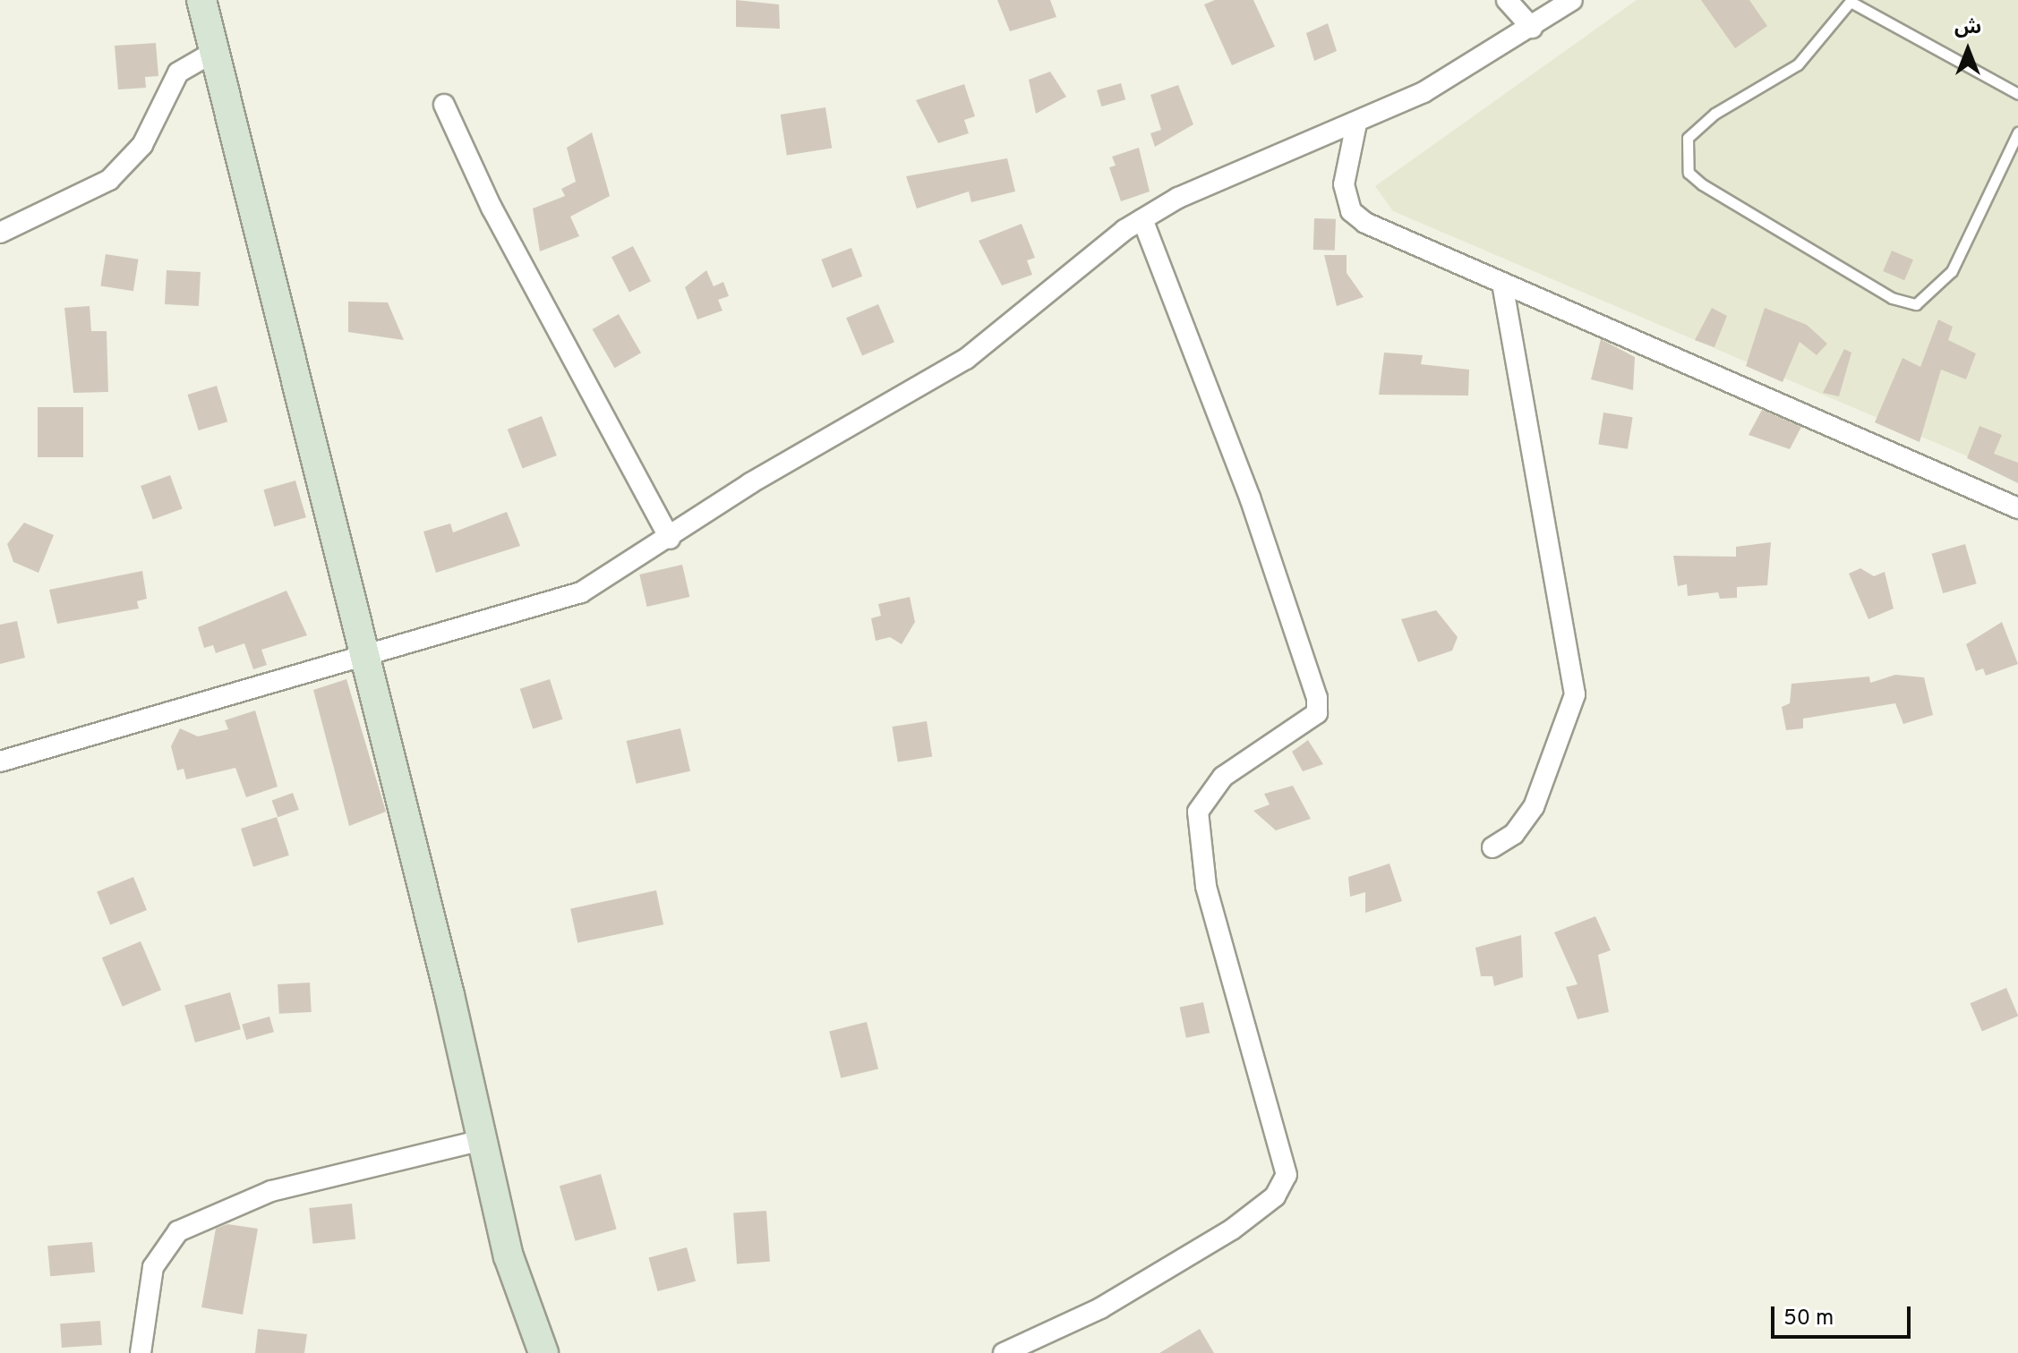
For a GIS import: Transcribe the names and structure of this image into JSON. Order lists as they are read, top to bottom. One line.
{"scale_bar":"50 m","north":"top"}
